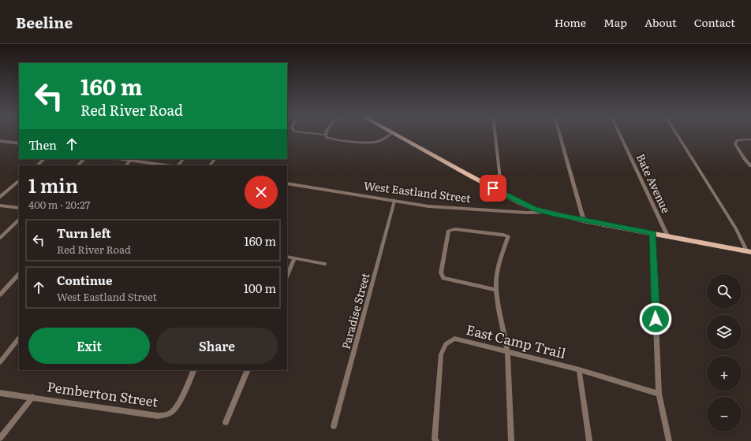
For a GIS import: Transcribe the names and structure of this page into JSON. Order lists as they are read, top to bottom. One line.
{"streets":{"main road":["West Eastland Street"],"street":["Bate Avenue","Paradise Street","East Camp Trail","Pemberton Street"]},"crossings":[["Bate Avenue","West Eastland Street"],["West Eastland Street","Paradise Street"]],"page":{"header":"Beeline","nav":["Home","Map","About","Contact"],"turn":["160 m","Red River Road"],"then":"Then","heading":["1 min","400 m · 20:27"],"list":[{"name":"Turn left","note":"Red River Road","value":"160 m"},{"name":"Continue","note":"West Eastland Street","value":"100 m"}],"map_buttons":["+","−"],"buttons":["Exit","Share"]}}
